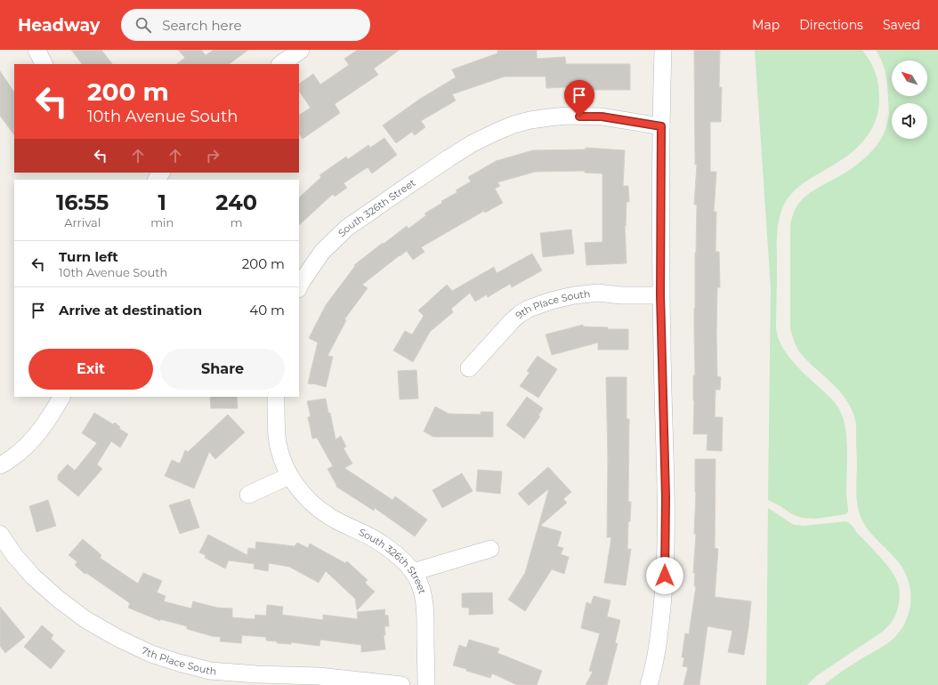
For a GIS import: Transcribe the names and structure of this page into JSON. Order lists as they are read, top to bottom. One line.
{"streets":{"street":["South 326th Street","9th Place South","7th Place South"]},"north":"top left","page":{"header":"Headway","search":"Search here","nav":["Map","Directions","Saved"],"turn":["200 m","10th Avenue South"],"eta":["16:55","Arrival","1","min","240","m"],"list":[{"name":"Turn left","note":"10th Avenue South","value":"200 m"},{"name":"Arrive at destination","value":"40 m"}],"buttons":["Exit","Share"]}}
